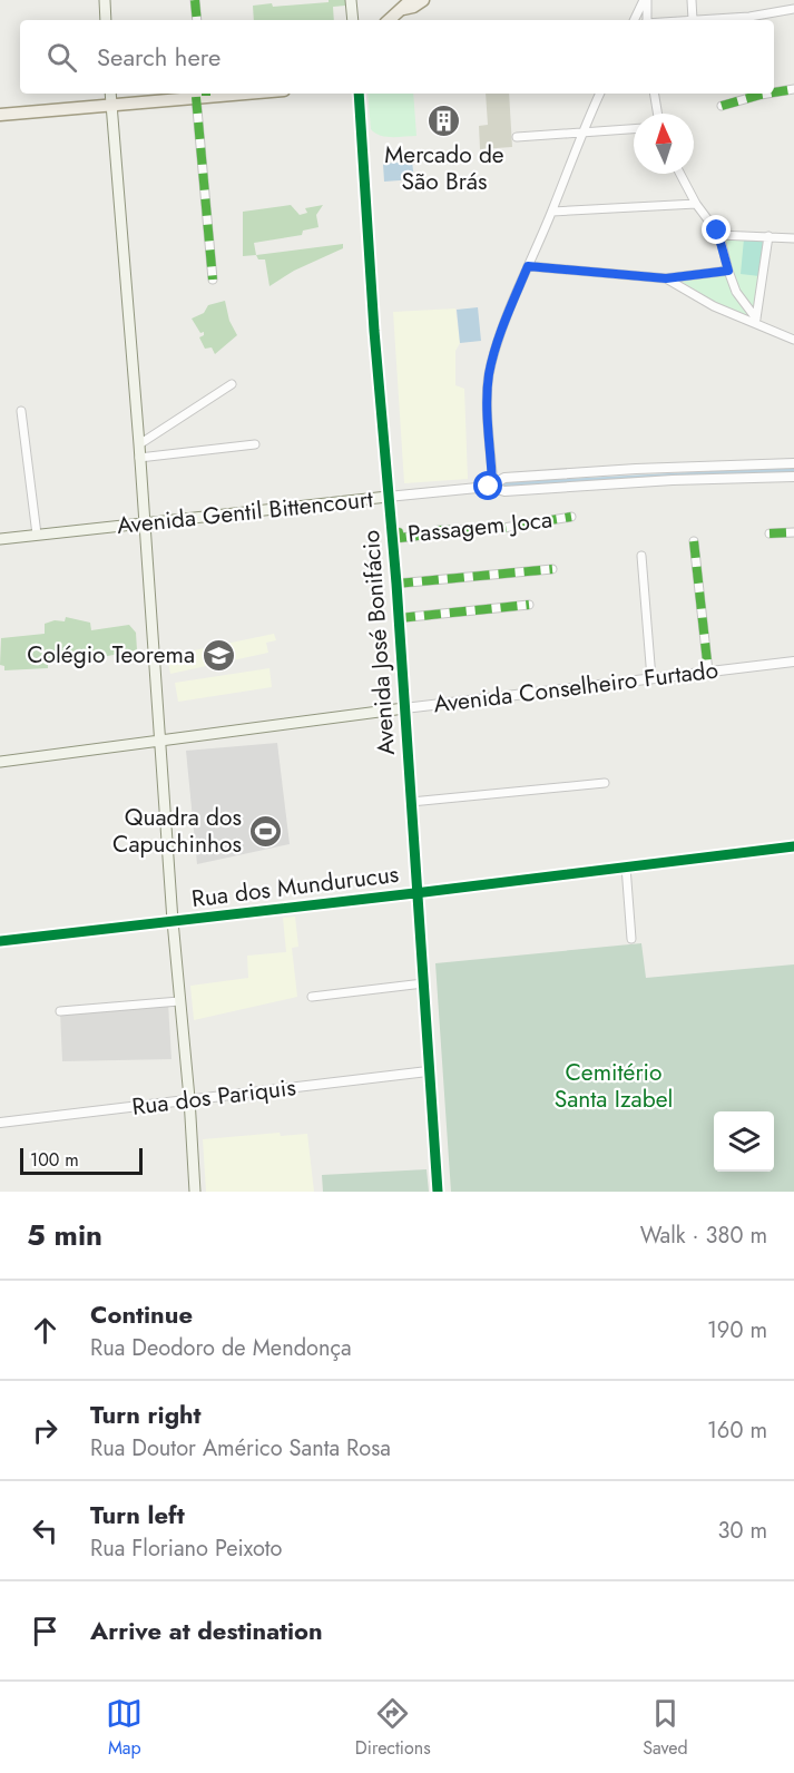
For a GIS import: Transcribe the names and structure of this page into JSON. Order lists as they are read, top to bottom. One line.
{"streets":{"main road":["Avenida Gentil Bittencourt","Avenida José Bonifácio","Avenida Conselheiro Furtado"],"street":["Passagem Joca","Rua dos Mundurucus","Rua dos Pariquis"]},"crossings":[["Avenida Gentil Bittencourt","Avenida José Bonifácio"],["Passagem Joca","Avenida José Bonifácio"],["Avenida José Bonifácio","Avenida Conselheiro Furtado"],["Avenida José Bonifácio","Rua dos Mundurucus"],["Avenida José Bonifácio","Rua dos Pariquis"]],"parks":["Cemitério Santa Izabel"],"places":{"building":["Mercado de São Brás"],"school or university":["Colégio Teorema"],"sports":["Quadra dos Capuchinhos"]},"scale_bar":"100 m","north":"top","page":{"search":"Search here","scale":"100 m","heading":["5 min","Walk · 380 m"],"list":[["Continue","Rua Deodoro de Mendonça","190 m"],["Turn right","Rua Doutor Américo Santa Rosa","160 m"],["Turn left","Rua Floriano Peixoto","30 m"],"Arrive at destination"],"nav":["Map","Directions","Saved"]}}
